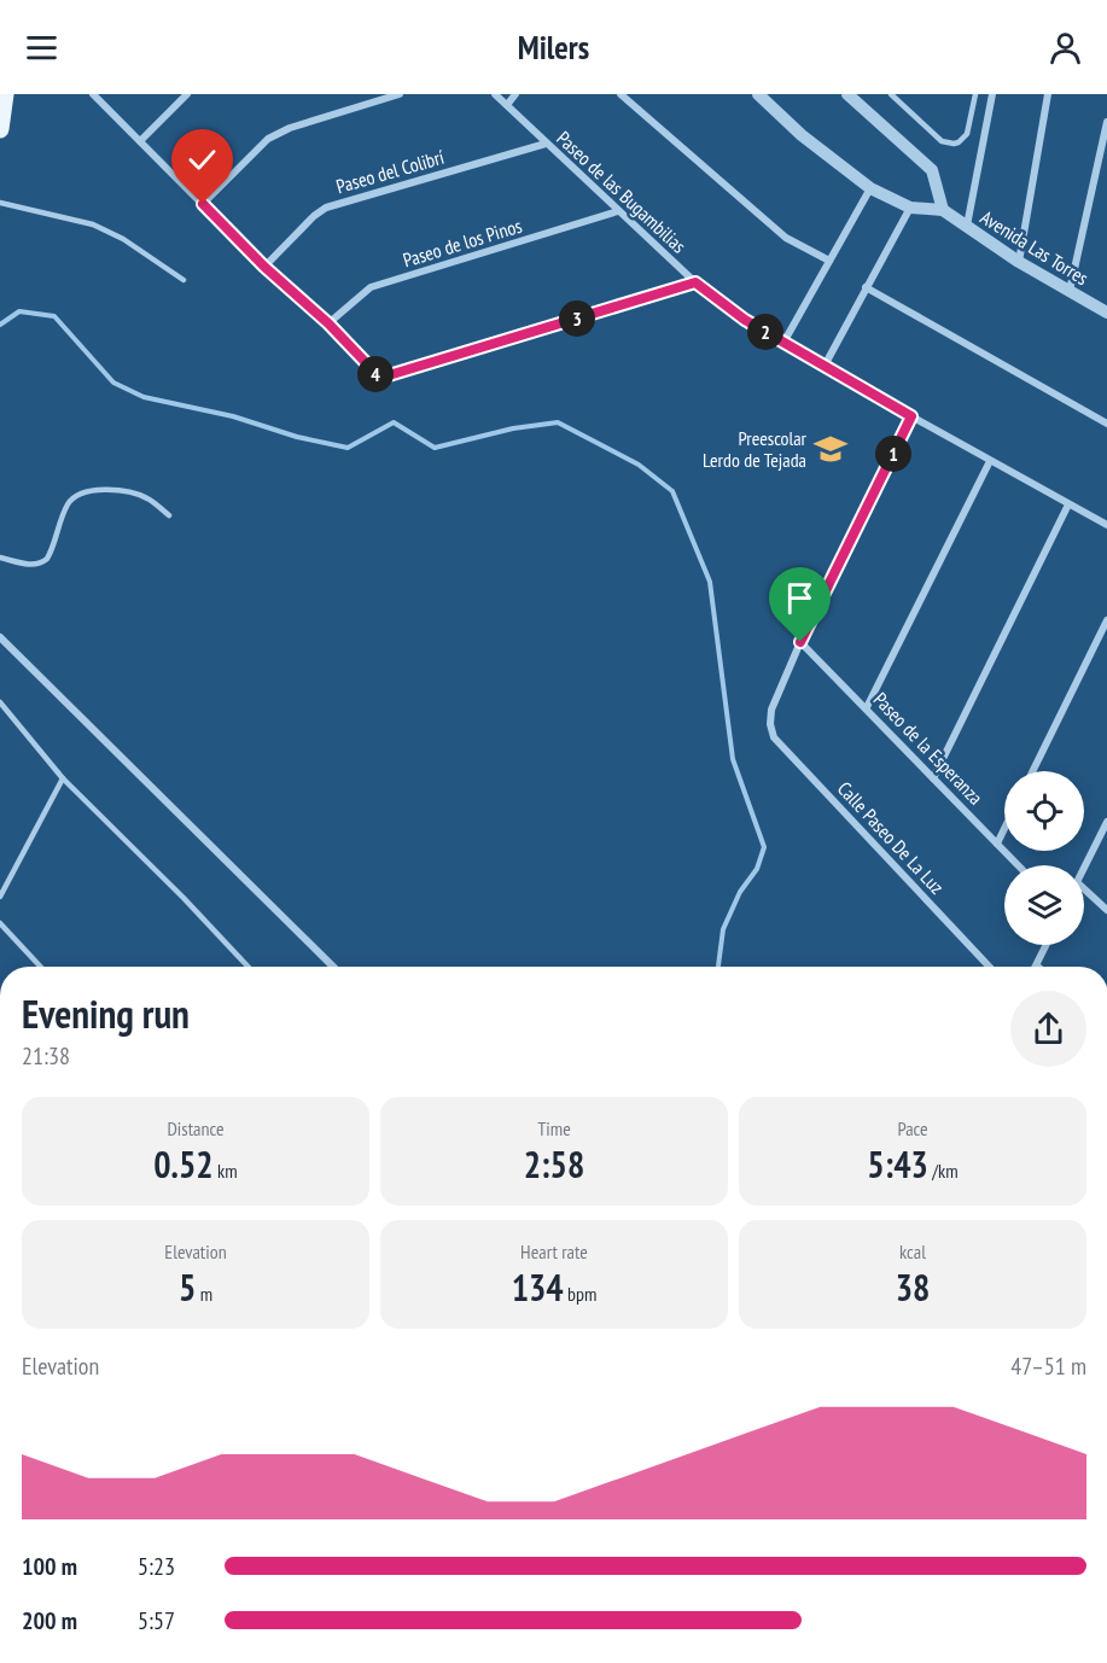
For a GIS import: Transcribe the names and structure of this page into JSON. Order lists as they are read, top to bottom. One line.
{"streets":{"street":["Paseo del Colibrí","Paseo de las Bugambilias","Paseo de los Pinos","Avenida Las Torres","Paseo de la Esperanza","Calle Paseo De La Luz"]},"crossings":[["Paseo del Colibrí","Paseo de las Bugambilias"],["Paseo de las Bugambilias","Paseo de los Pinos"],["Paseo de la Esperanza","Calle Paseo De La Luz"]],"places":{"school or university":["Preescolar Lerdo de Tejada"]},"page":{"header":"Milers","pins":["3","2","4","1"],"heading":["Evening run","21:38"],"stats":[["Distance","0.52 km"],["Time","2:58"],["Pace","5:43 /km"],["Elevation","5 m"],["Heart rate","134 bpm"],["kcal","38"]],"chart":["Elevation","47–51 m"],"list":[{"name":"100 m","note":"5:23"},{"name":"200 m","note":"5:57"}]}}
